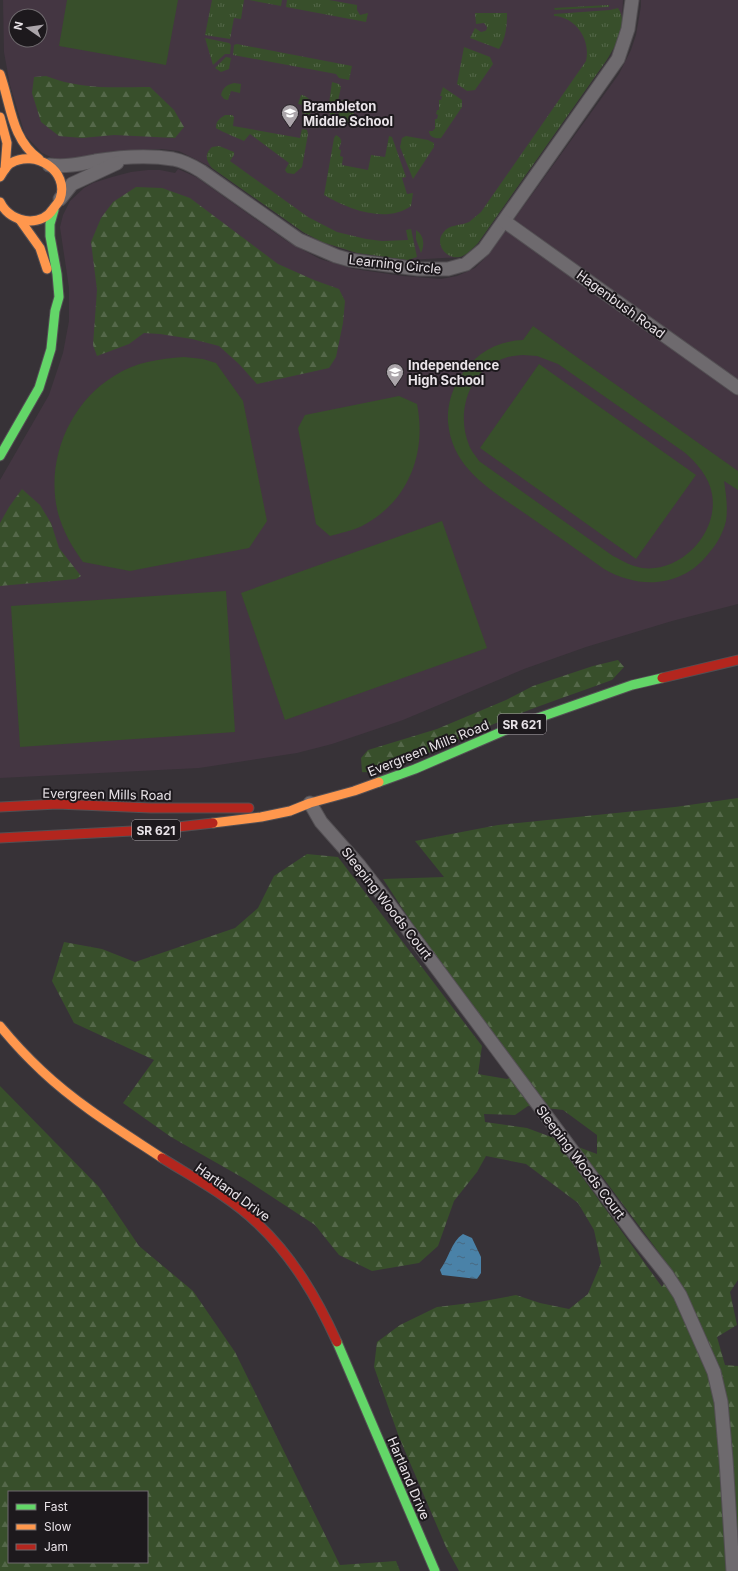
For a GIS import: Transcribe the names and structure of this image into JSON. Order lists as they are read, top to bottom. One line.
{"streets":{"main road":["SR 621","Evergreen Mills Road","Hartland Drive"],"street":["Learning Circle","Hagenbush Road","Sleeping Woods Court"]},"crossings":[["Learning Circle","Hagenbush Road"],["Evergreen Mills Road","Sleeping Woods Court"]],"places":{"school or university":["Brambleton Middle School","Independence High School"]},"legend":["Fast","Slow","Jam"],"north":"left"}
